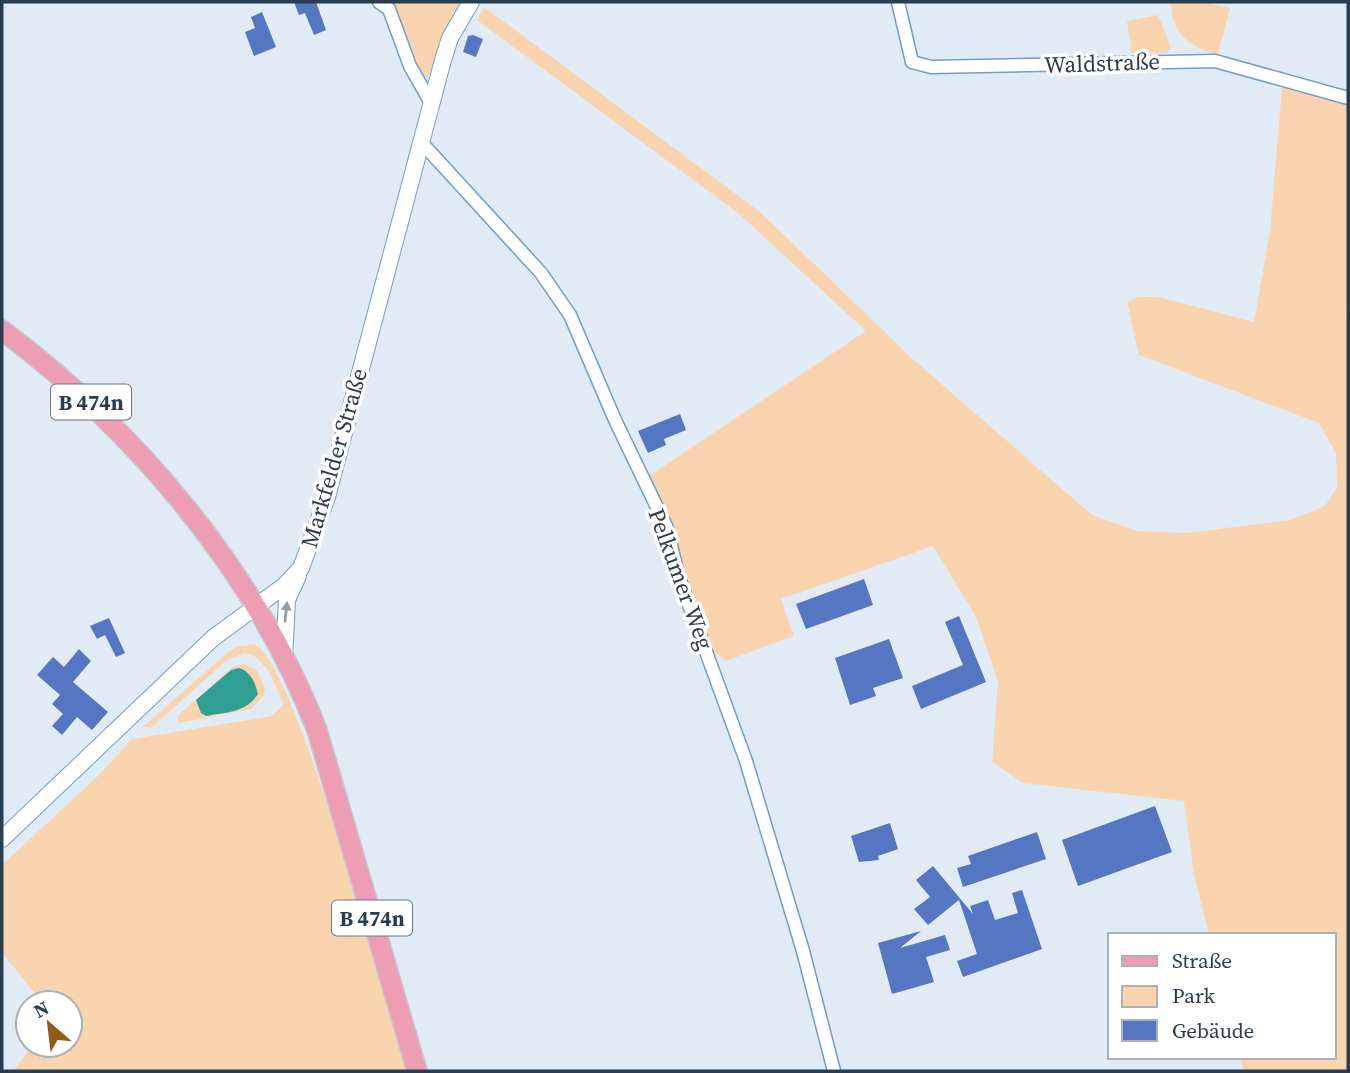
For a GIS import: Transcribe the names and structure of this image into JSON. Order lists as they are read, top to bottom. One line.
{"streets":{"main road":["B 474n"],"street":["Waldstraße","Markfelder Straße","Pelkumer Weg"]},"crossings":[["B 474n","Markfelder Straße"],["Markfelder Straße","Pelkumer Weg"]],"legend":["Straße","Park","Gebäude"],"north":"top left"}
